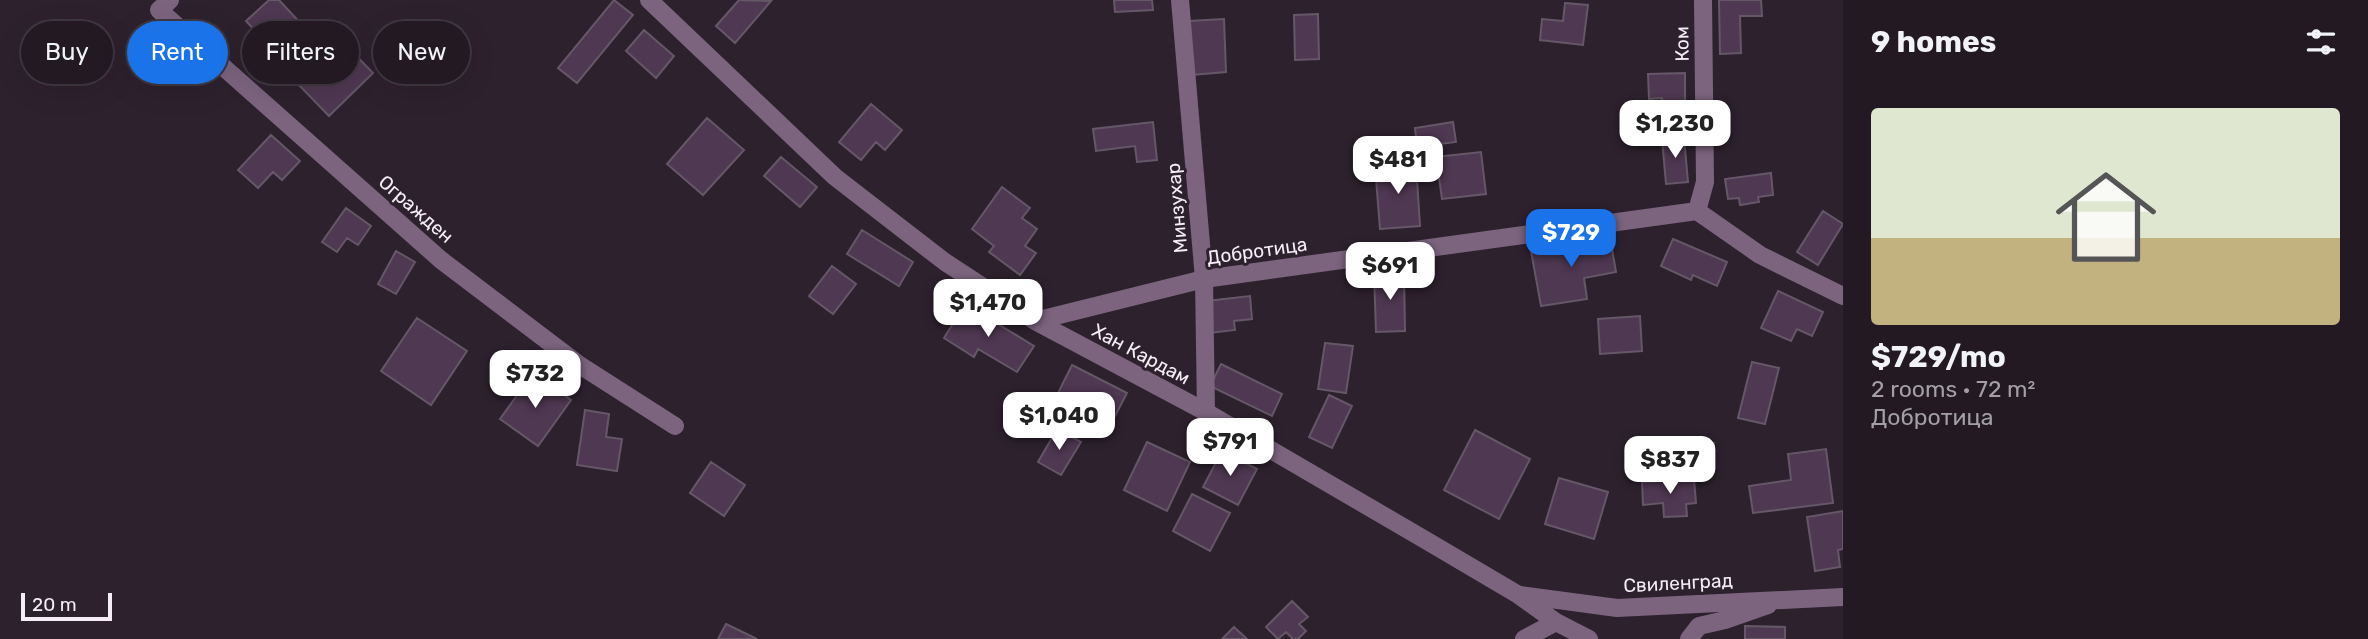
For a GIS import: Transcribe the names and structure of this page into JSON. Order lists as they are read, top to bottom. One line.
{"streets":{"street":["Ком","Минзухар","Огражден","Добротица","Хан Кардам","Свиленград"]},"crossings":[["Ком","Добротица"],["Минзухар","Добротица"],["Минзухар","Хан Кардам"],["Добротица","Хан Кардам"],["Хан Кардам","Свиленград"]],"scale_bar":"20 m","page":{"heading":"9 homes","chip":["Buy","Rent","Filters","New"],"list":[{"name":"$729/mo","note":"2 rooms · 72 m² · Добротица"}],"price":["$1,230","$481","$729","$691","$1,470","$732","$1,040","$791","$837"],"scale":"20 m"}}
